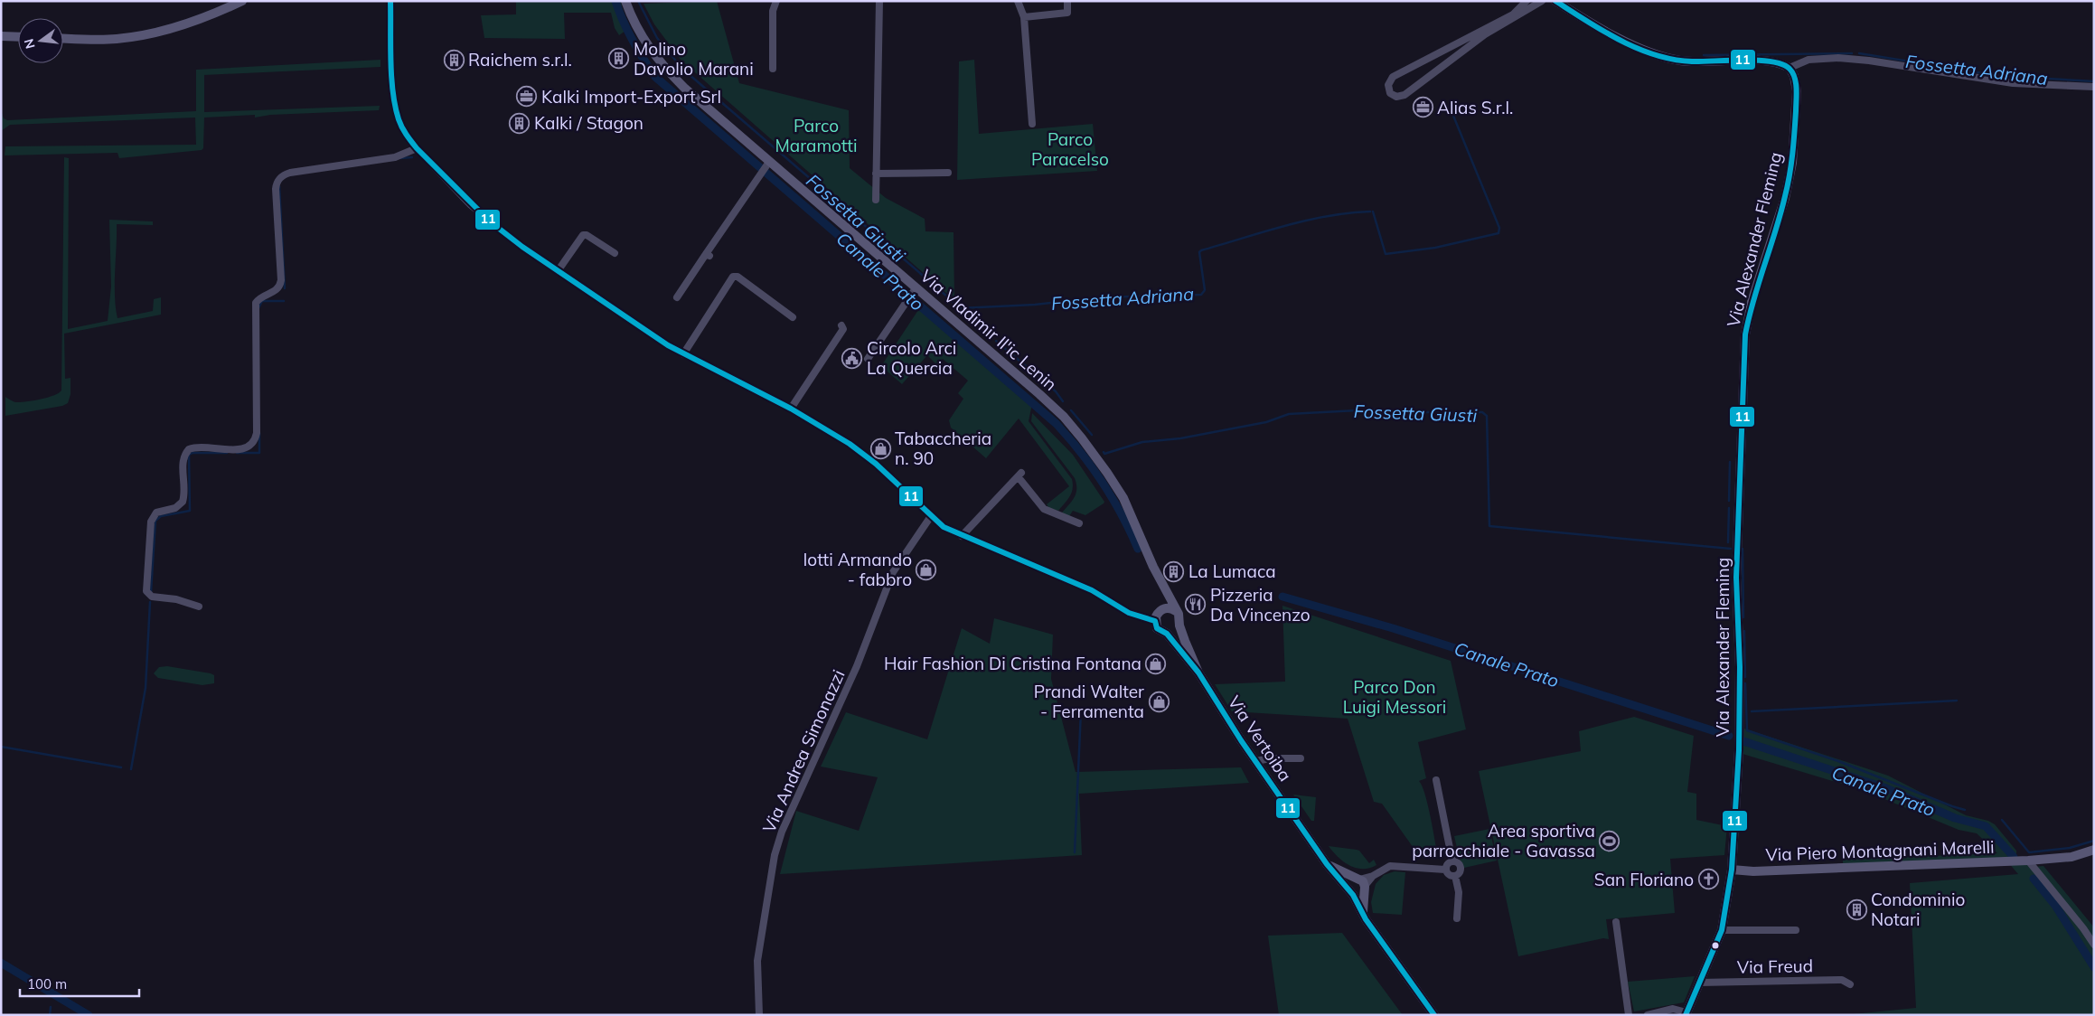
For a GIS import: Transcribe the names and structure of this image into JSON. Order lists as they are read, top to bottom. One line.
{"streets":{"street":["Via Alexander Fleming","Via Vladimir Il'ic Lenin","Via Vertoiba","Via Andrea Simonazzi","Via Piero Montagnani Marelli","Via Freud"]},"crossings":[["Via Alexander Fleming","Via Piero Montagnani Marelli"],["Via Alexander Fleming","Via Freud"],["Via Vladimir Il'ic Lenin","Via Vertoiba"]],"water":["Fossetta Adriana","Fossetta Giusti","Canale Prato"],"parks":["Parco Maramotti","Parco Paracelso","Parco Don Luigi Messori"],"places":{"building":["Molino Davolio Marani","Raichem s.r.l.","Kalki / Stagon","La Lumaca","Condominio Notari"],"office":["Kalki Import-Export Srl","Alias S.r.l."],"public building":["Circolo Arci La Quercia"],"shop":["Tabaccheria n. 90","Iotti Armando - fabbro","Hair Fashion Di Cristina Fontana","Prandi Walter - Ferramenta"],"restaurant":["Pizzeria Da Vincenzo"],"sports":["Area sportiva parrocchiale - Gavassa"],"church":["San Floriano"]},"lines":["transit line 11"],"scale_bar":"100 m","north":"left"}
